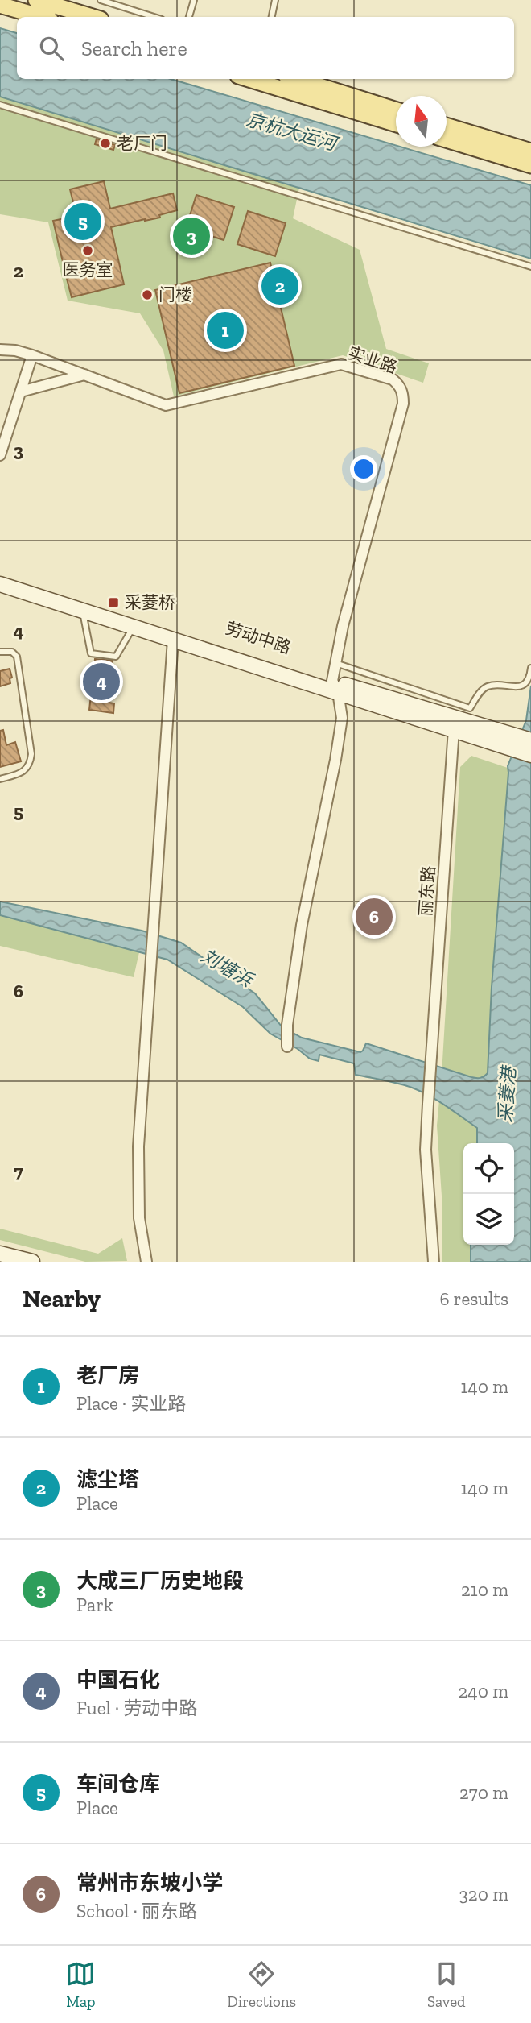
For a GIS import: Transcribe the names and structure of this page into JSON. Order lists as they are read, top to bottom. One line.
{"streets":{"main road":["劳动中路"],"street":["实业路","丽东路"]},"crossings":[["实业路","劳动中路"],["劳动中路","丽东路"]],"water":["京杭大运河","刘塘浜","采菱港"],"places":{"other":["老厂门","医务室","门楼"],"transit":["采菱桥"]},"north":"top","page":{"search":"Search here","pins":["5","3","2","1","4","6"],"heading":["Nearby","6 results"],"list":[{"mark":"1","name":"老厂房","note":"Place · 实业路","value":"140 m"},{"mark":"2","name":"滤尘塔","note":"Place","value":"140 m"},{"mark":"3","name":"大成三厂历史地段","note":"Park","value":"210 m"},{"mark":"4","name":"中国石化","note":"Fuel · 劳动中路","value":"240 m"},{"mark":"5","name":"车间仓库","note":"Place","value":"270 m"},{"mark":"6","name":"常州市东坡小学","note":"School · 丽东路","value":"320 m"}],"nav":["Map","Directions","Saved"]},"grid":{"rows":["2","3","4","5","6","7"]}}
